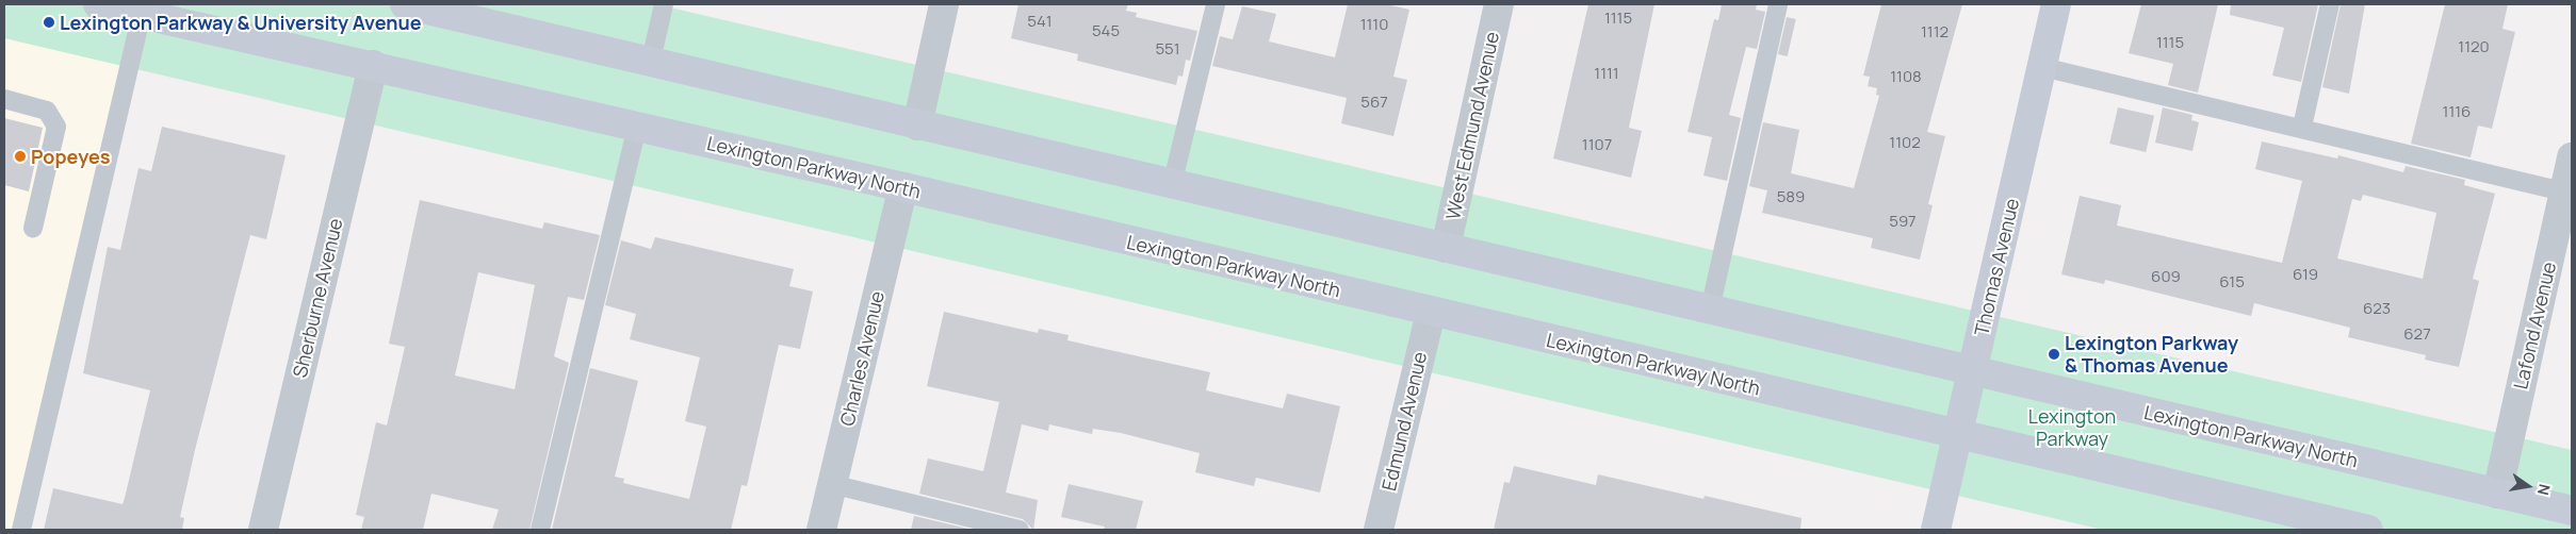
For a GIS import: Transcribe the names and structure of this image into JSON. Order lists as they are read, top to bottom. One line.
{"streets":{"main road":["Lexington Parkway North","Thomas Avenue"],"street":["West Edmund Avenue","Sherburne Avenue","Lafond Avenue","Charles Avenue","Edmund Avenue"]},"crossings":[["West Edmund Avenue","Lexington Parkway North"],["Lexington Parkway North","Thomas Avenue"],["Lexington Parkway North","Sherburne Avenue"],["Lexington Parkway North","Lafond Avenue"],["Lexington Parkway North","Charles Avenue"],["Lexington Parkway North","Edmund Avenue"]],"parks":["Lexington Parkway"],"places":["Lexington Parkway & University Avenue","Popeyes","Lexington Parkway & Thomas Avenue"],"house_numbers":["1115","541","1110","545","1112","1115","1120","551","1111","1108","567","1116","1102","1107","589","597","619","609","615","623","627"],"north":"right"}
